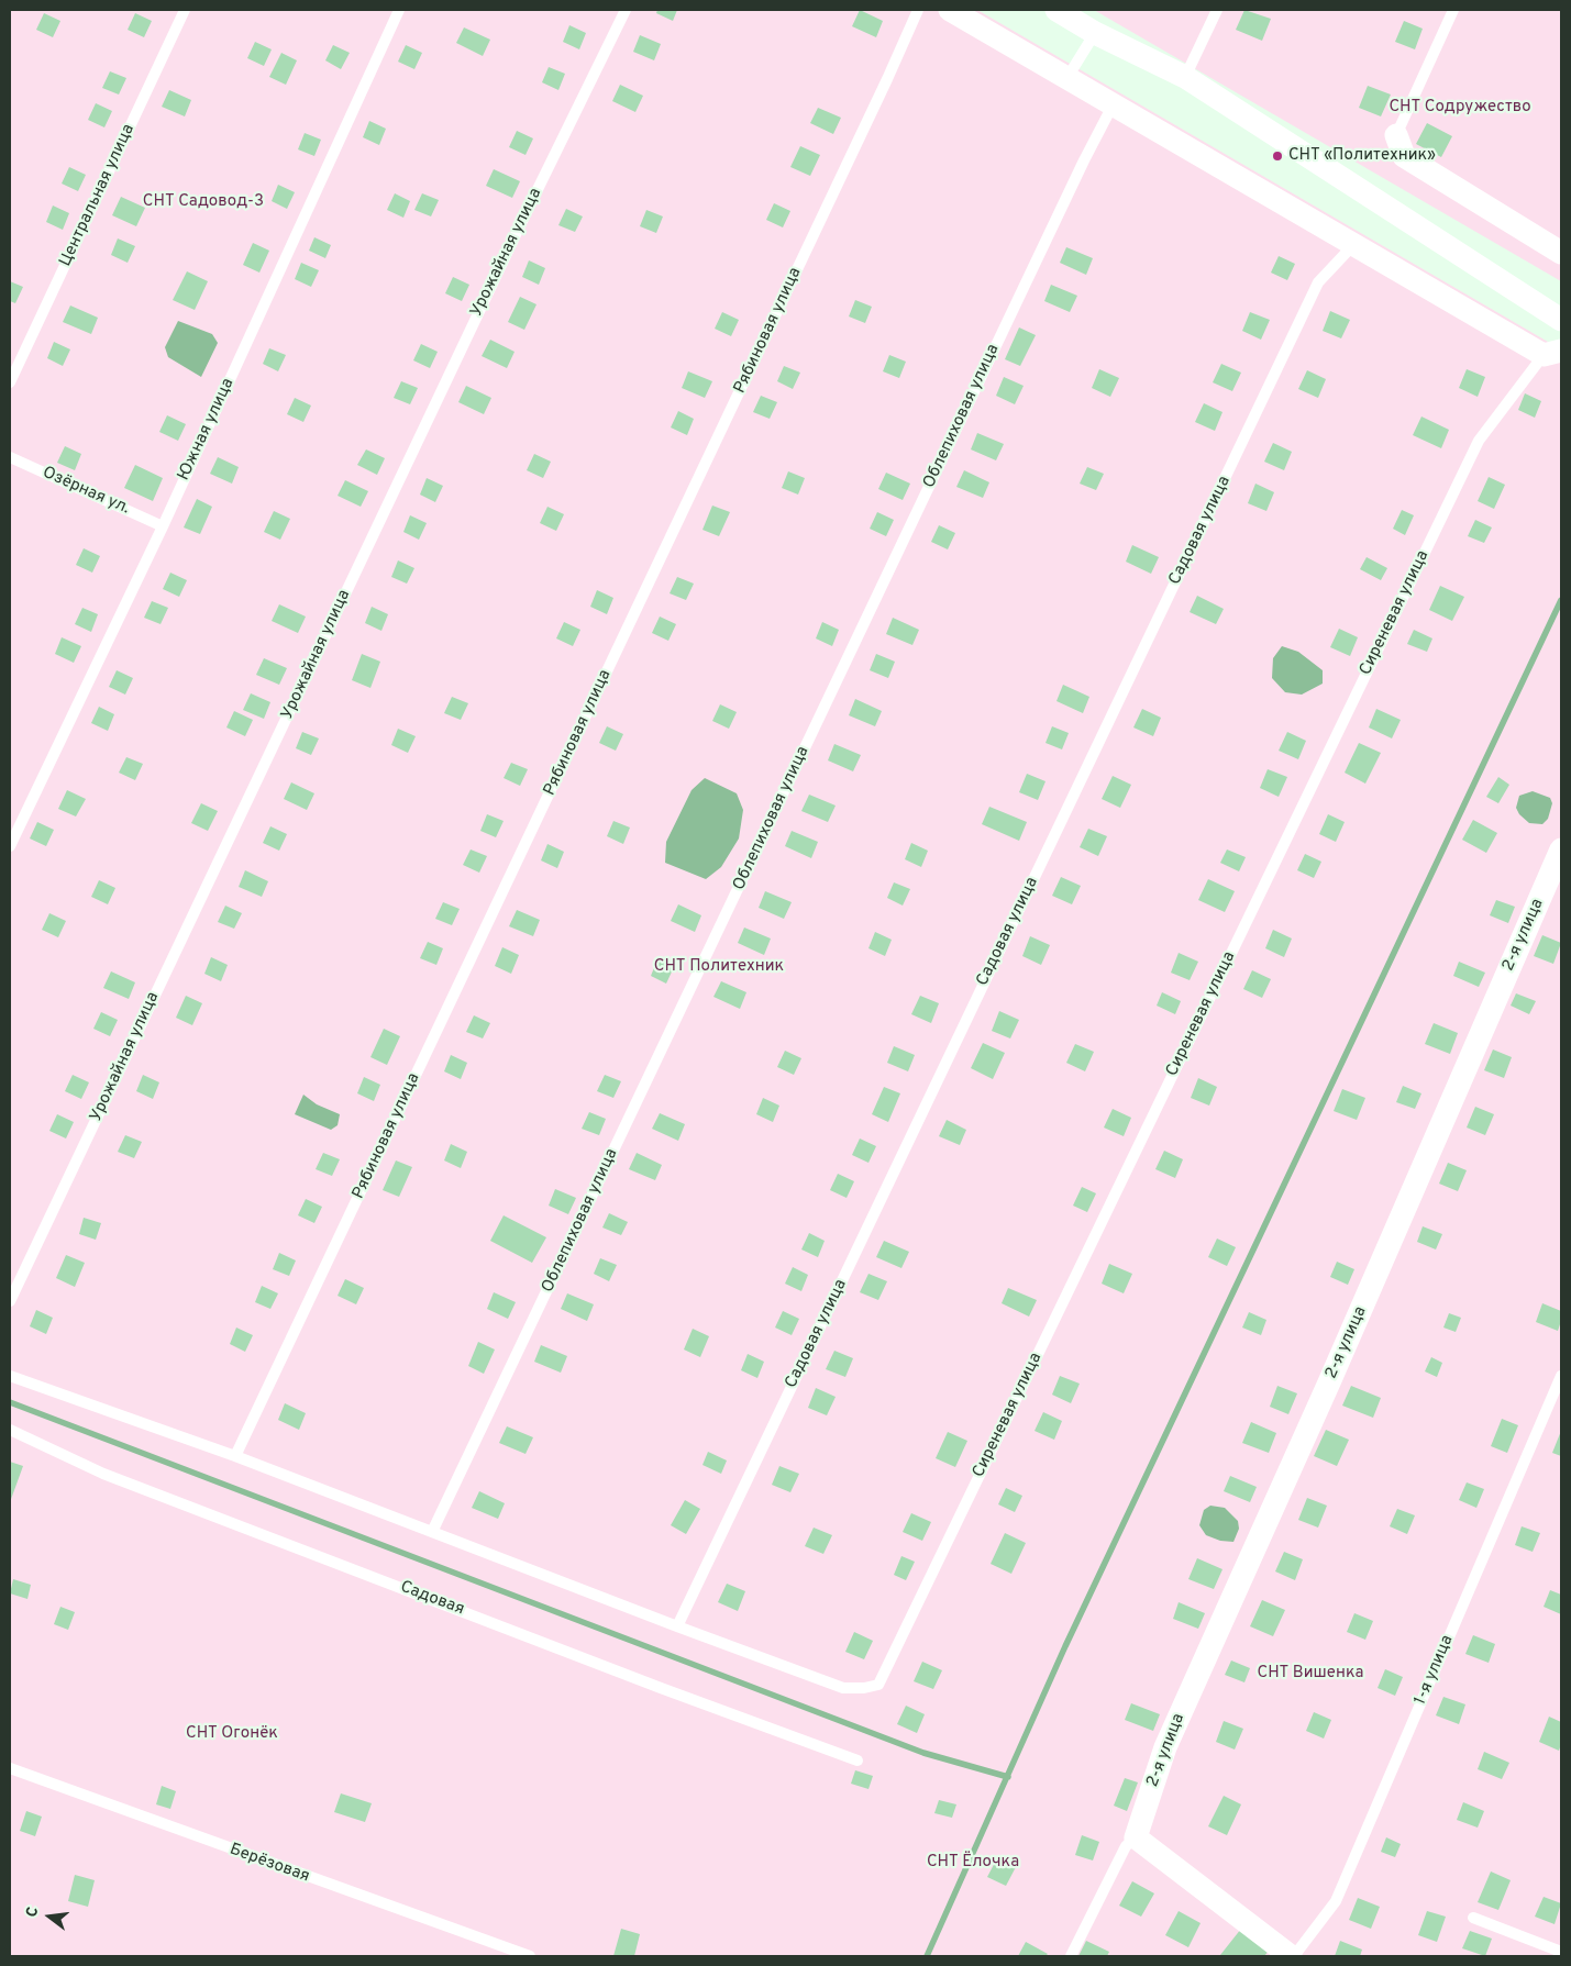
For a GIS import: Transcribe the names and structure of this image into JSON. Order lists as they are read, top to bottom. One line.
{"streets":{"street":["2-я улица"],"lane":["Центральная улица","Урожайная улица","Рябиновая улица","Облепиховая улица","Южная улица","Озёрная ул.","Садовая улица","Сиреневая улица","Садовая","1-я улица","Берёзовая"]},"crossings":[["Южная улица","Озёрная ул."],["Садовая улица","Сиреневая улица"]],"parks":["СНТ Содружество","СНТ Садовод-3","СНТ Политехник","СНТ Вишенка","СНТ Огонёк","СНТ Ёлочка"],"places":["СНТ «Политехник»"],"north":"left"}
